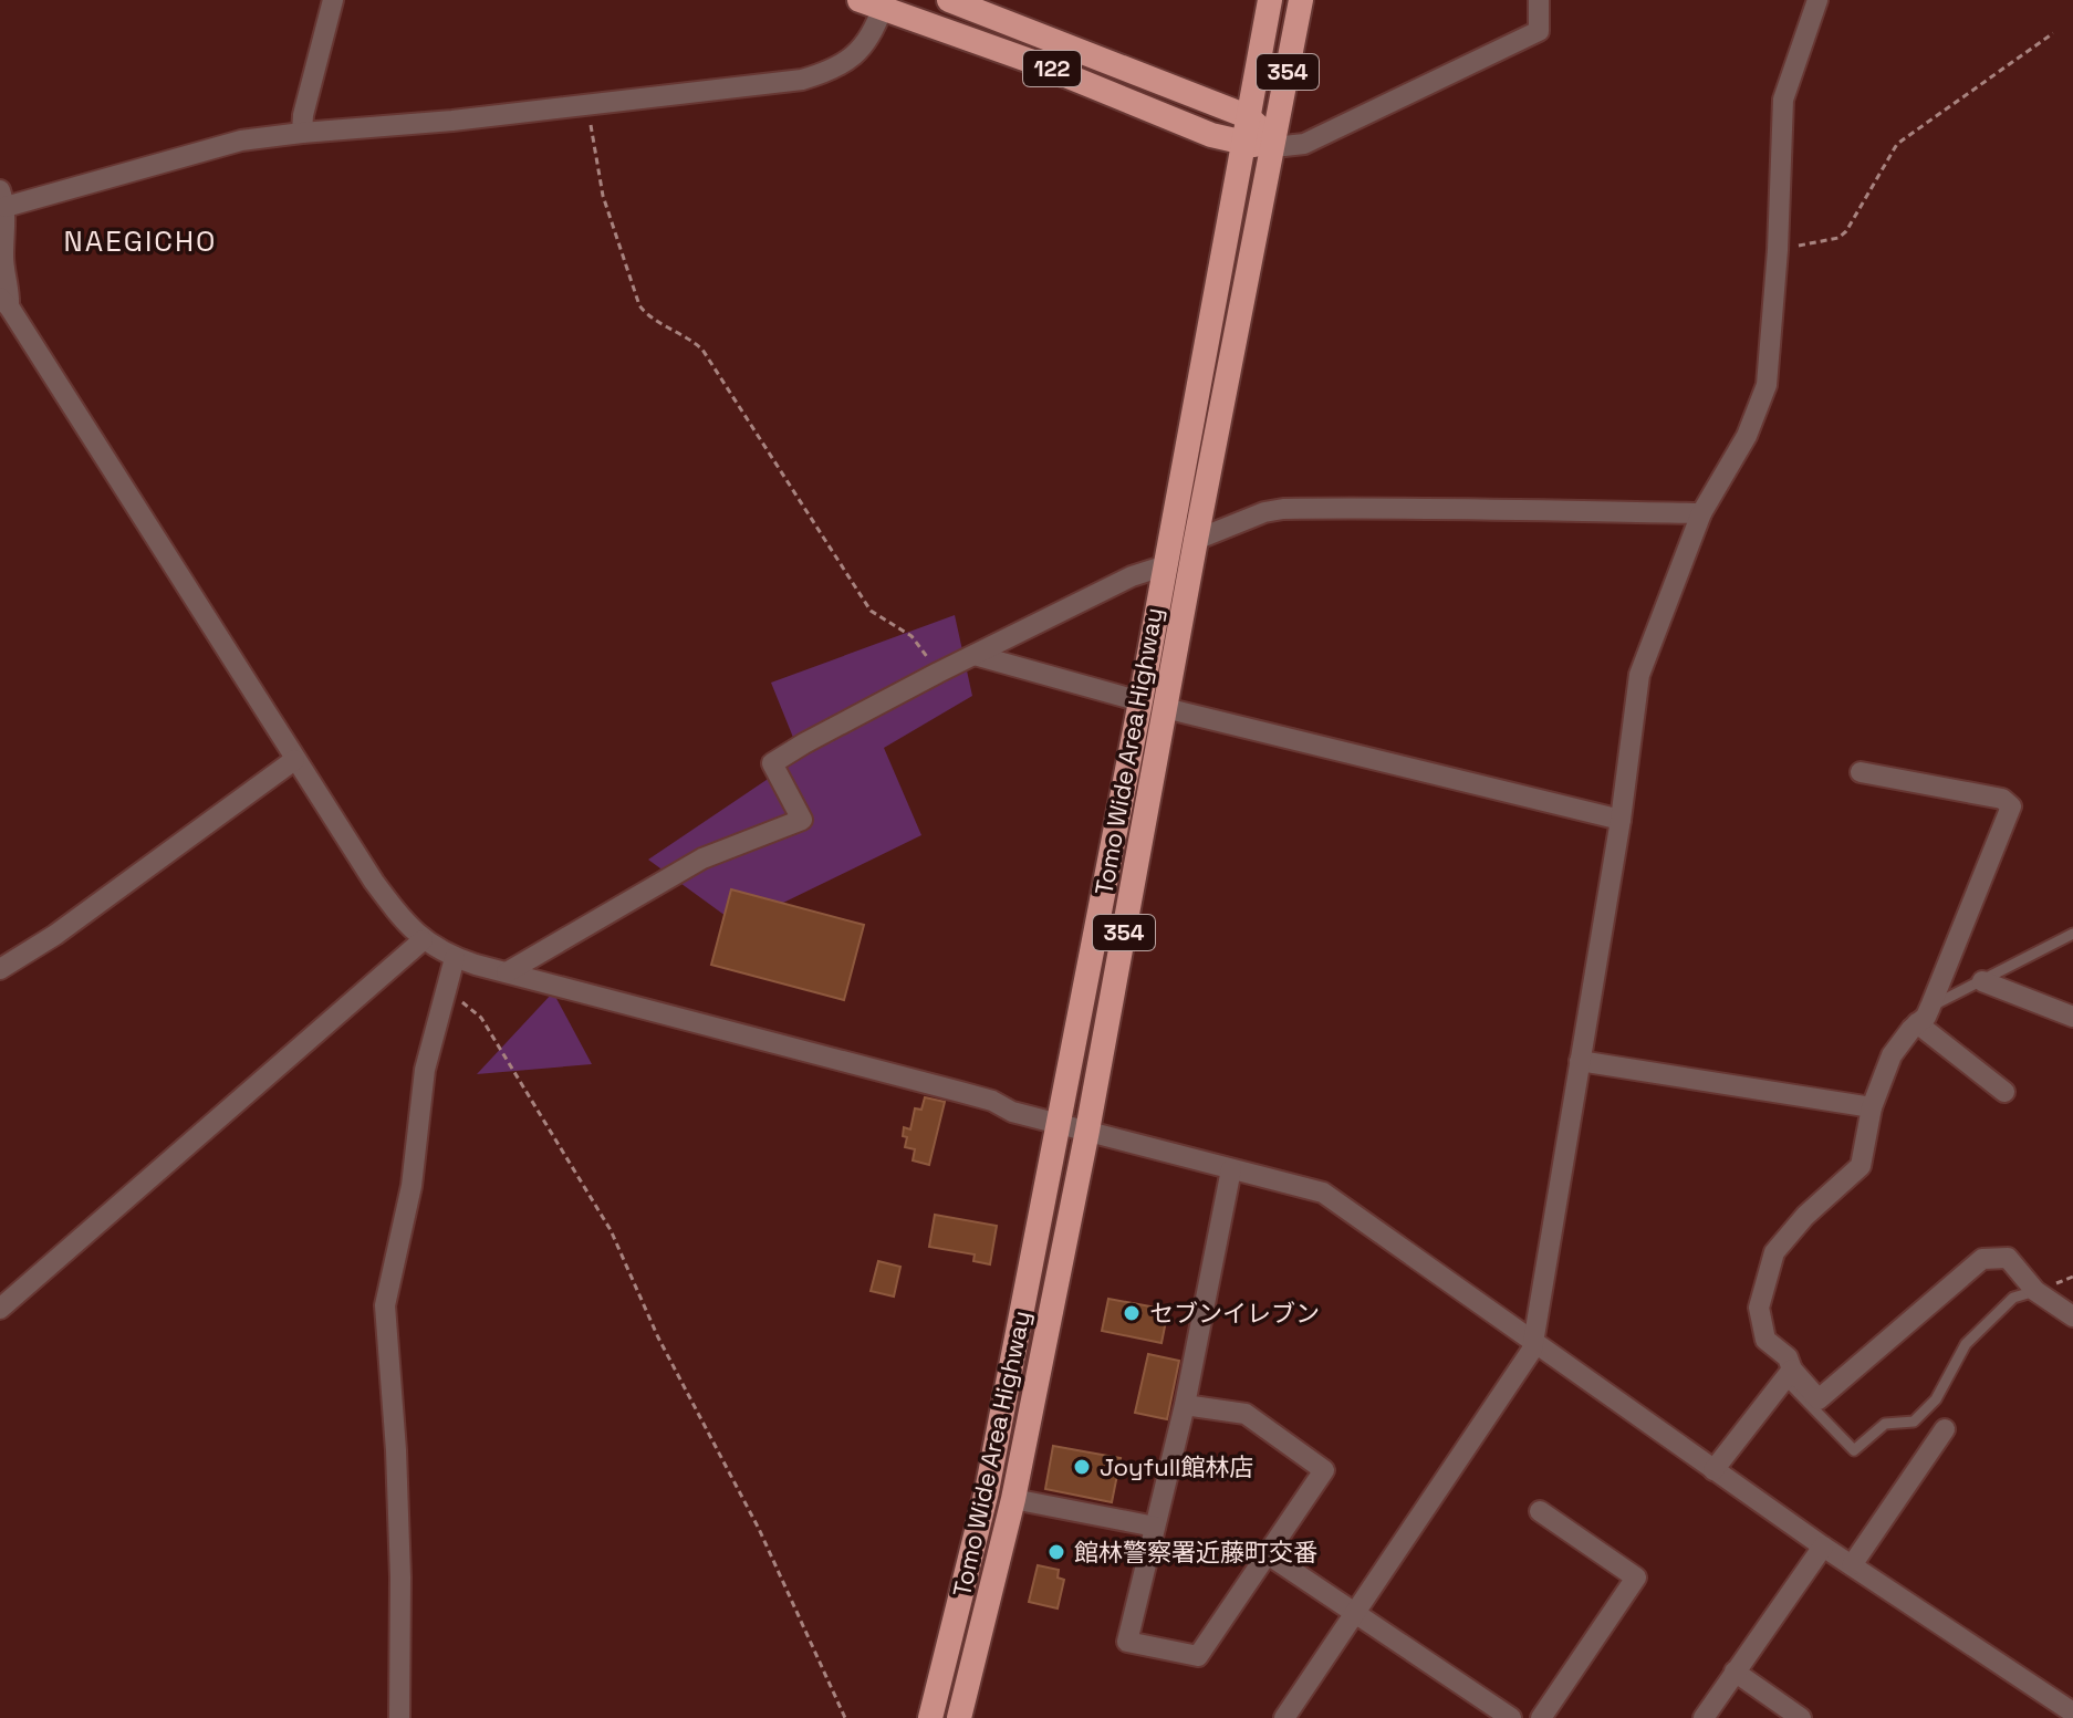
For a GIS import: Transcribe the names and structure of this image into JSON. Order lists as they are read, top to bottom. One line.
{"streets":{"highway":["122","354","Tomo Wide Area Highway"]},"crossings":[["122","Tomo Wide Area Highway"]],"districts":["NAEGICHO"],"places":["セブンイレブン","Joyfull館林店","館林警察署近藤町交番"]}
